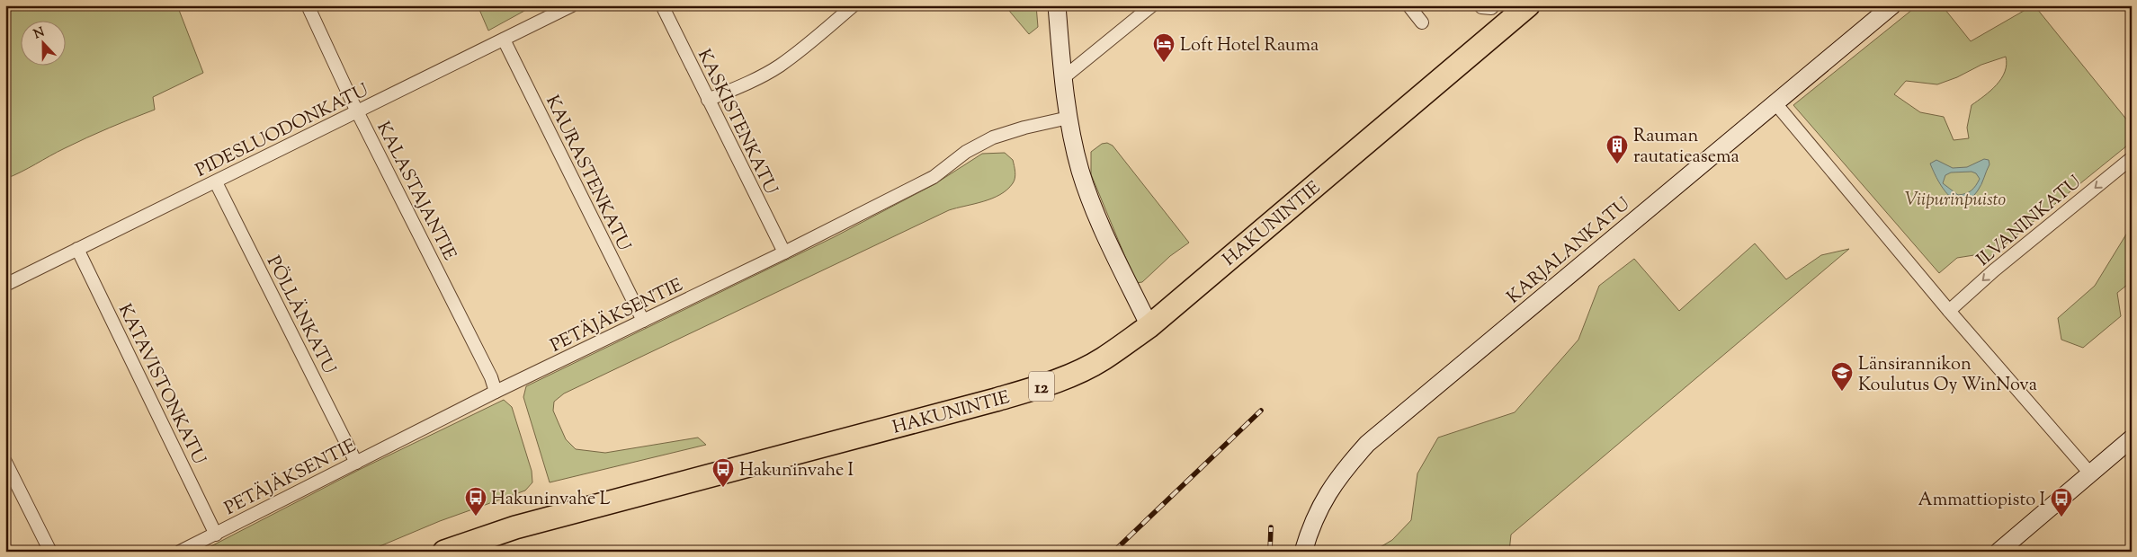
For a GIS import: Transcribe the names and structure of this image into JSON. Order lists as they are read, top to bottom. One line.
{"streets":{"highway":["HAKUNINTIE","12"],"main road":["KARJALANKATU"],"street":["KASKISTENKATU","PIDESLUODONKATU","KAURASTENKATU","KALASTAJANTIE","ILVANINKATU","PÖLLÄNKATU","PETÄJÄKSENTIE","KATAVISTONKATU"]},"crossings":[["KASKISTENKATU","PETÄJÄKSENTIE"],["PIDESLUODONKATU","KAURASTENKATU"],["PIDESLUODONKATU","KALASTAJANTIE"],["PIDESLUODONKATU","PÖLLÄNKATU"],["PIDESLUODONKATU","KATAVISTONKATU"],["KAURASTENKATU","PETÄJÄKSENTIE"],["KALASTAJANTIE","PETÄJÄKSENTIE"],["PÖLLÄNKATU","PETÄJÄKSENTIE"],["PETÄJÄKSENTIE","KATAVISTONKATU"]],"one_way":["ILVANINKATU"],"parks":["Viipurinpuisto"],"places":{"hotel":["Loft Hotel Rauma"],"building":["Rauman rautatieasema"],"school or university":["Länsirannikon Koulutus Oy WinNova"],"bus stop":["Hakuninvahe I","Hakuninvahe L","Ammattiopisto I"]},"north":"top"}
